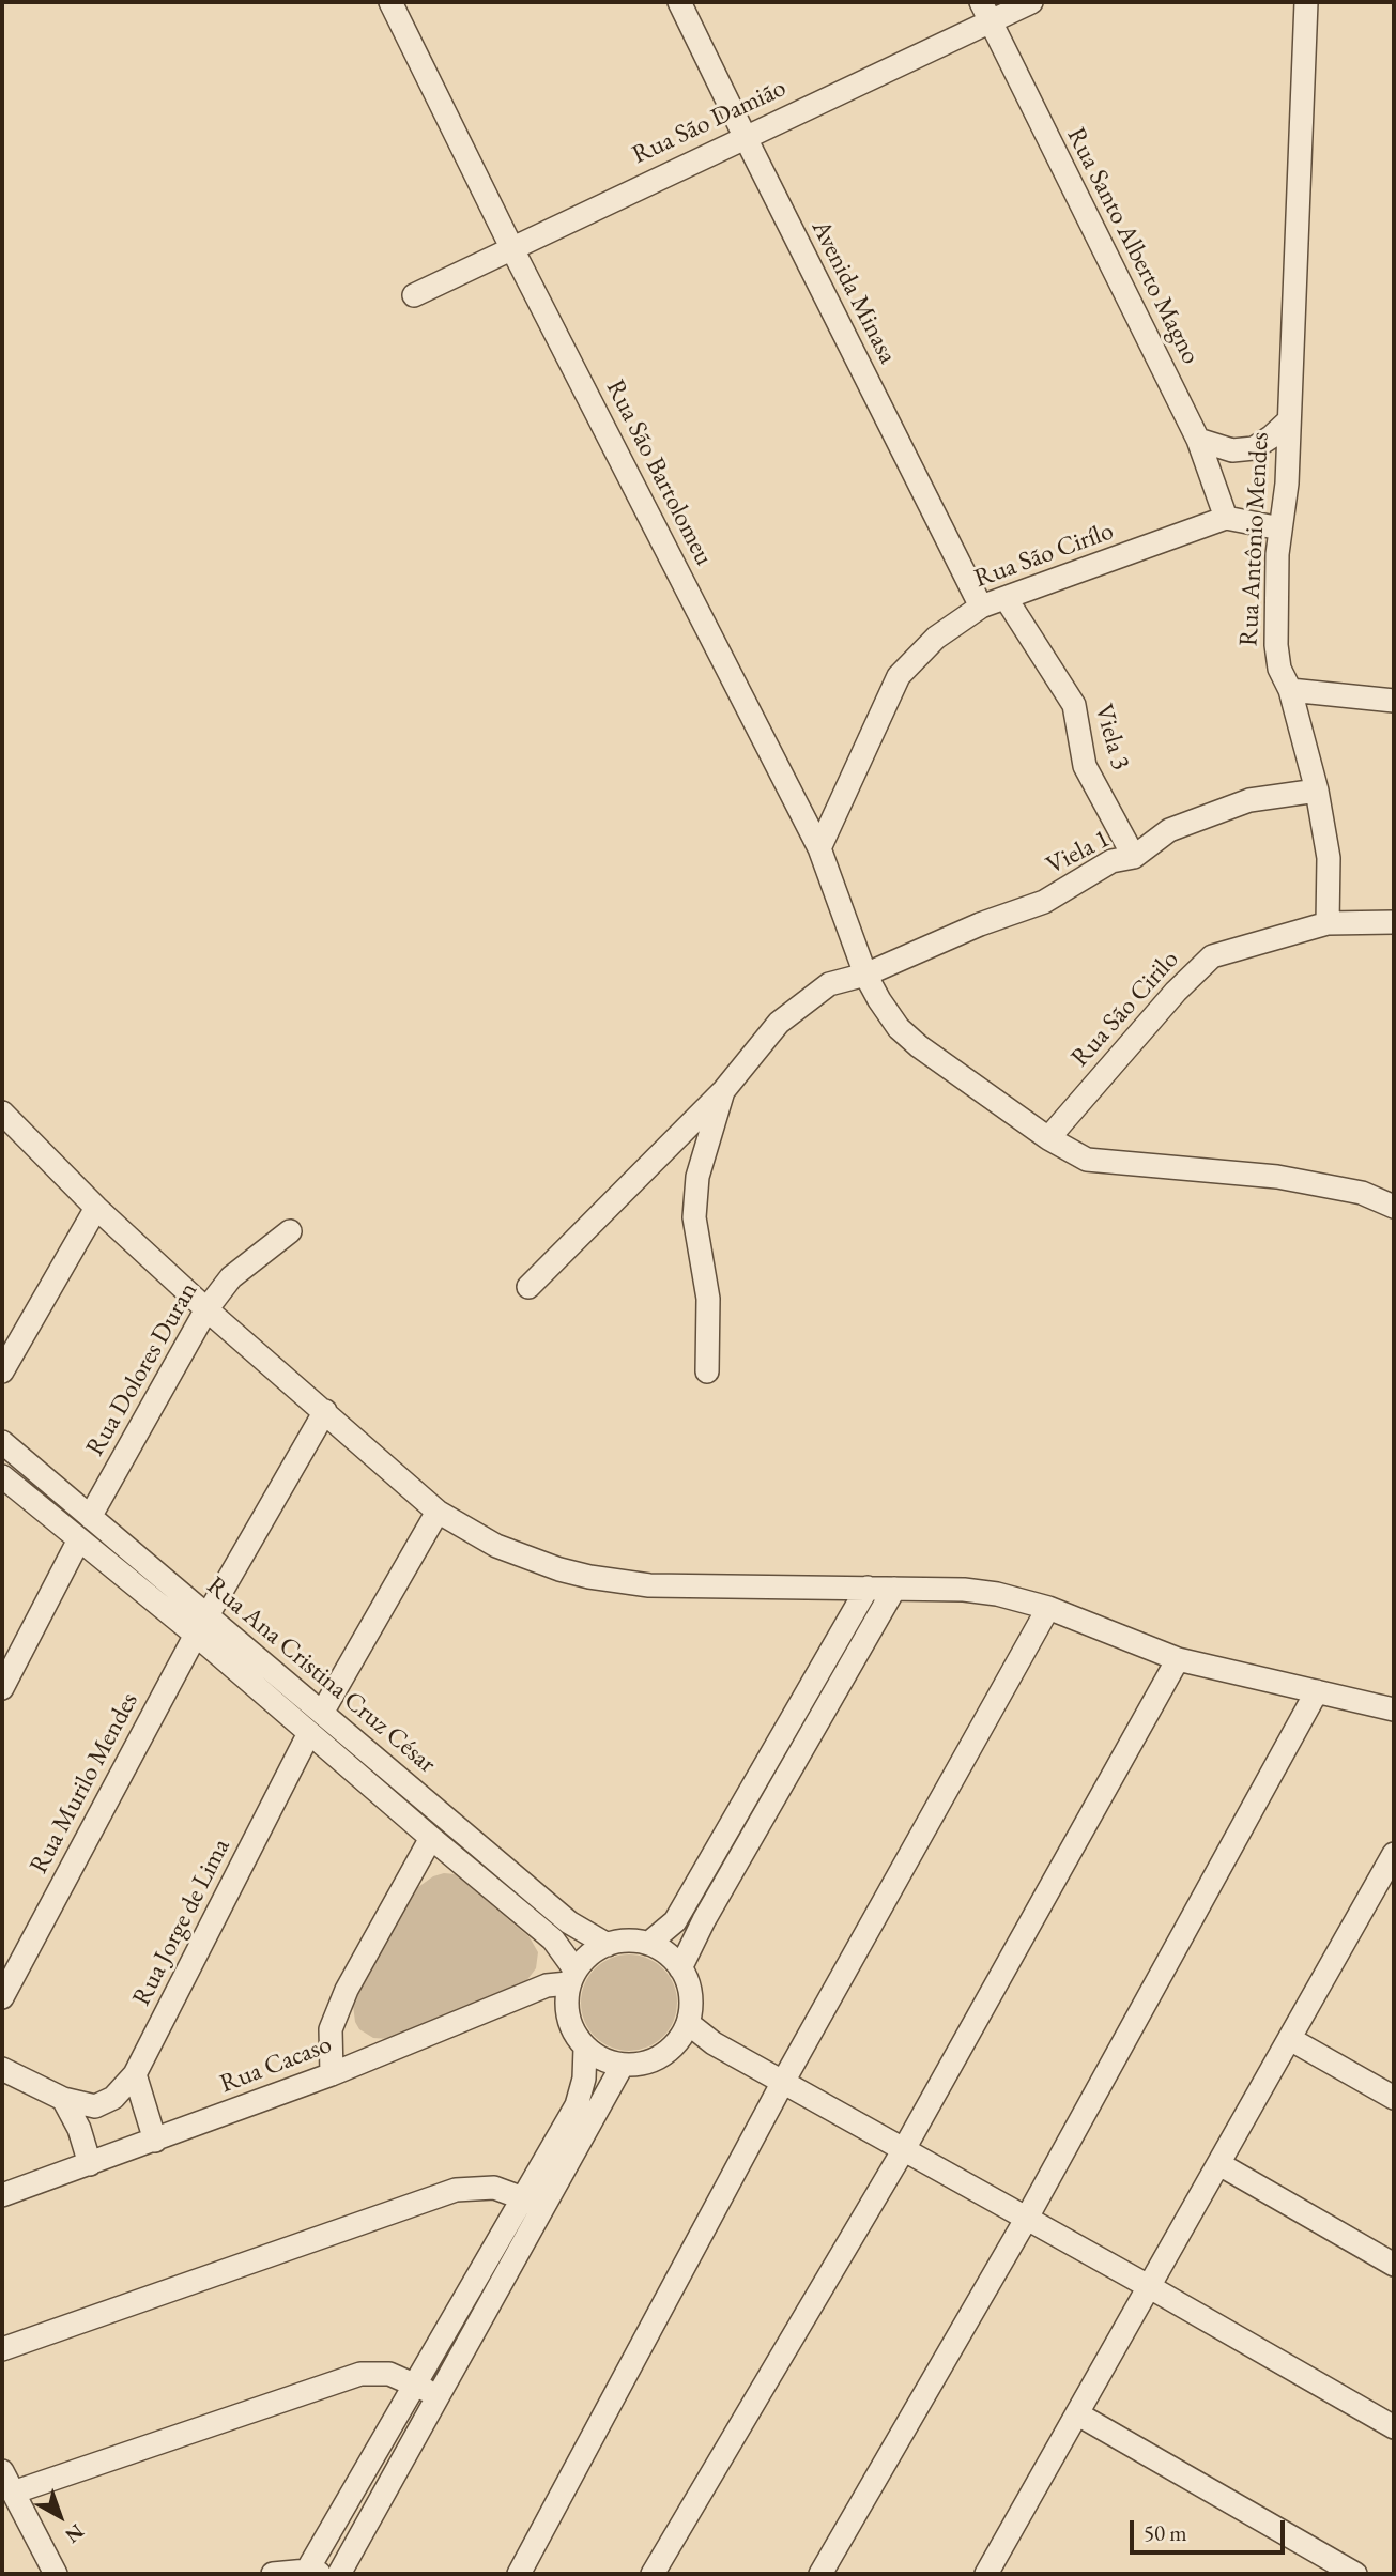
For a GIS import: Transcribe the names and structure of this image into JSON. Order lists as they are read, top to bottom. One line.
{"streets":{"street":["Rua São Damião","Rua Santo Alberto Magno","Avenida Minasa","Rua São Bartolomeu","Rua Antônio Mendes","Rua São Cirílo","Viela 3","Viela 1","Rua São Cirilo","Rua Dolores Duran","Rua Ana Cristina Cruz César","Rua Murilo Mendes","Rua Jorge de Lima","Rua Cacaso"]},"crossings":[["Rua São Damião","Rua Santo Alberto Magno"],["Rua São Damião","Avenida Minasa"],["Rua São Damião","Rua São Bartolomeu"],["Rua Santo Alberto Magno","Rua Antônio Mendes"],["Rua Santo Alberto Magno","Rua São Cirílo"],["Avenida Minasa","Rua São Cirílo"],["Rua São Bartolomeu","Rua São Cirílo"],["Rua São Bartolomeu","Viela 1"],["Rua Antônio Mendes","Viela 1"],["Rua Antônio Mendes","Rua São Cirilo"],["Rua São Cirílo","Viela 3"],["Viela 3","Viela 1"],["Rua Dolores Duran","Rua Ana Cristina Cruz César"],["Rua Ana Cristina Cruz César","Rua Murilo Mendes"],["Rua Ana Cristina Cruz César","Rua Jorge de Lima"],["Rua Ana Cristina Cruz César","Rua Cacaso"]],"scale_bar":"50 m","north":"bottom right"}
